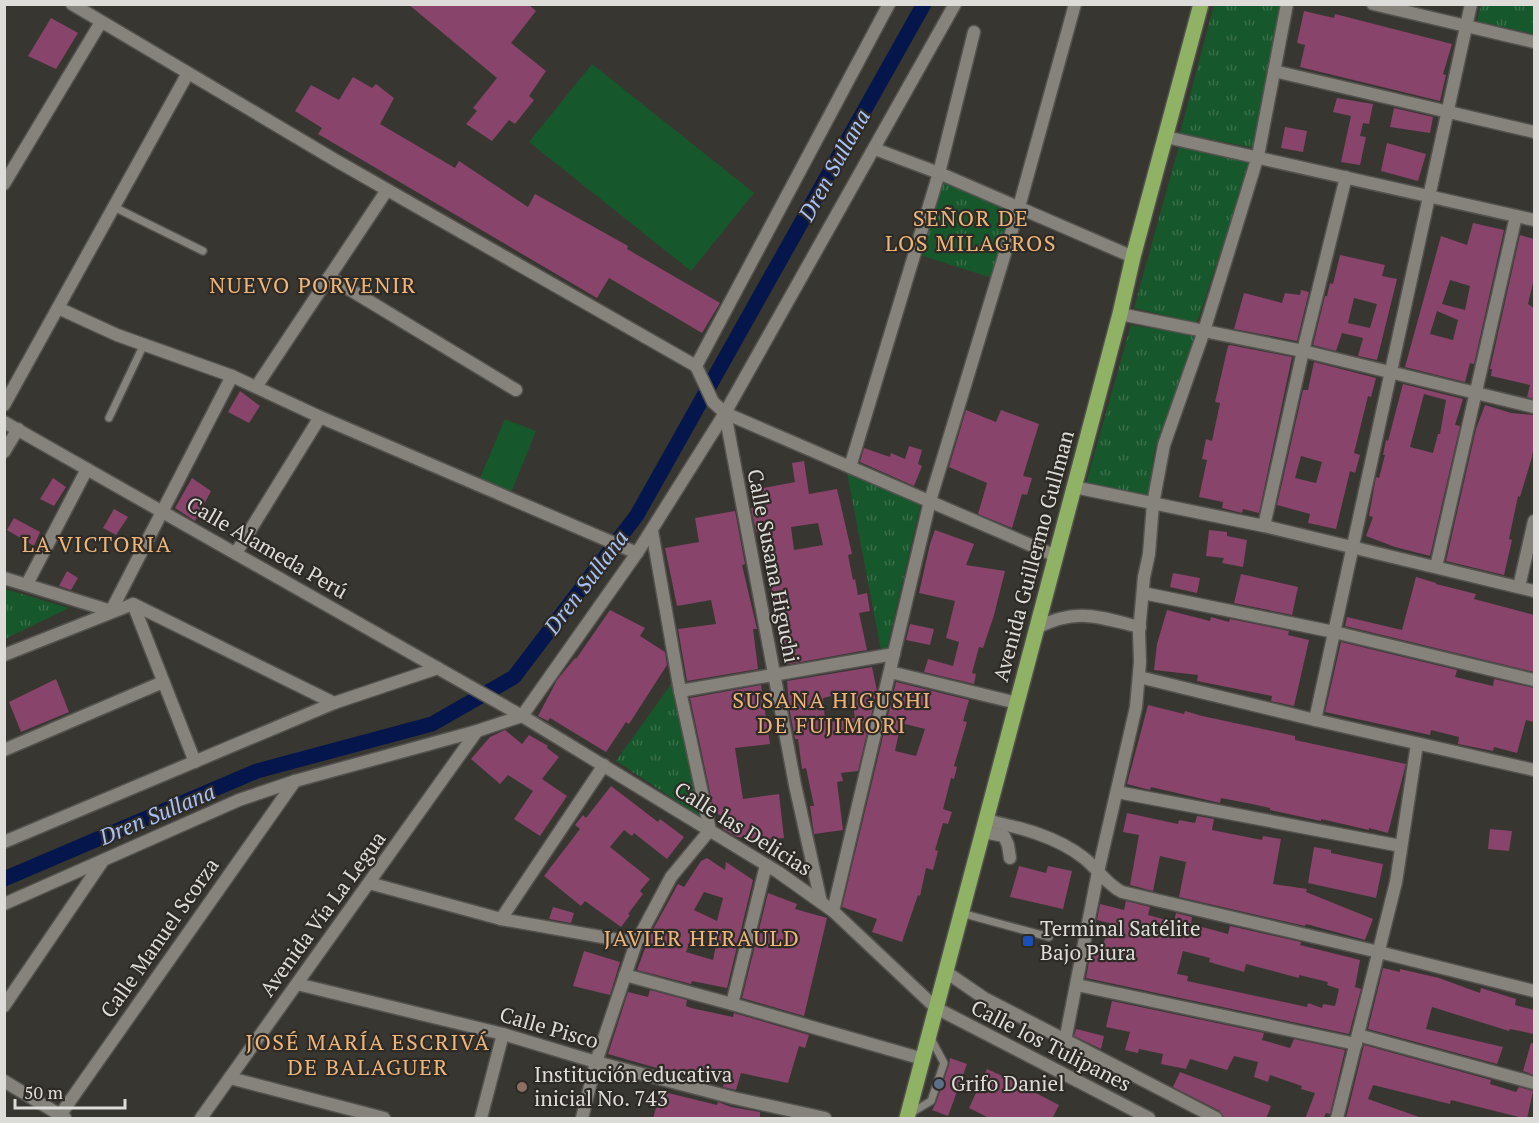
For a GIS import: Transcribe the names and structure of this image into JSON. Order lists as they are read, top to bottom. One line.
{"streets":{"main road":["Avenida Guillermo Gullman"],"street":["Calle Alameda Perú","Calle Susana Higuchi","Calle las Delicias","Avenida Vía La Legua","Calle Manuel Scorza","Calle Pisco","Calle los Tulipanes"]},"crossings":[["Calle Alameda Perú","Calle las Delicias"],["Avenida Guillermo Gullman","Calle las Delicias"],["Avenida Guillermo Gullman","Calle los Tulipanes"],["Calle Susana Higuchi","Calle las Delicias"],["Calle las Delicias","Calle los Tulipanes"],["Avenida Vía La Legua","Calle Pisco"]],"districts":["SEÑOR DE LOS MILAGROS","NUEVO PORVENIR","LA VICTORIA","SUSANA HIGUSHI DE FUJIMORI","JAVIER HERAULD","JOSÉ MARÍA ESCRIVÁ DE BALAGUER"],"water":["Dren Sullana"],"places":{"transit":["Terminal Satélite Bajo Piura"],"other":["Grifo Daniel","Institución educativa inicial No. 743"]},"scale_bar":"50 m"}
